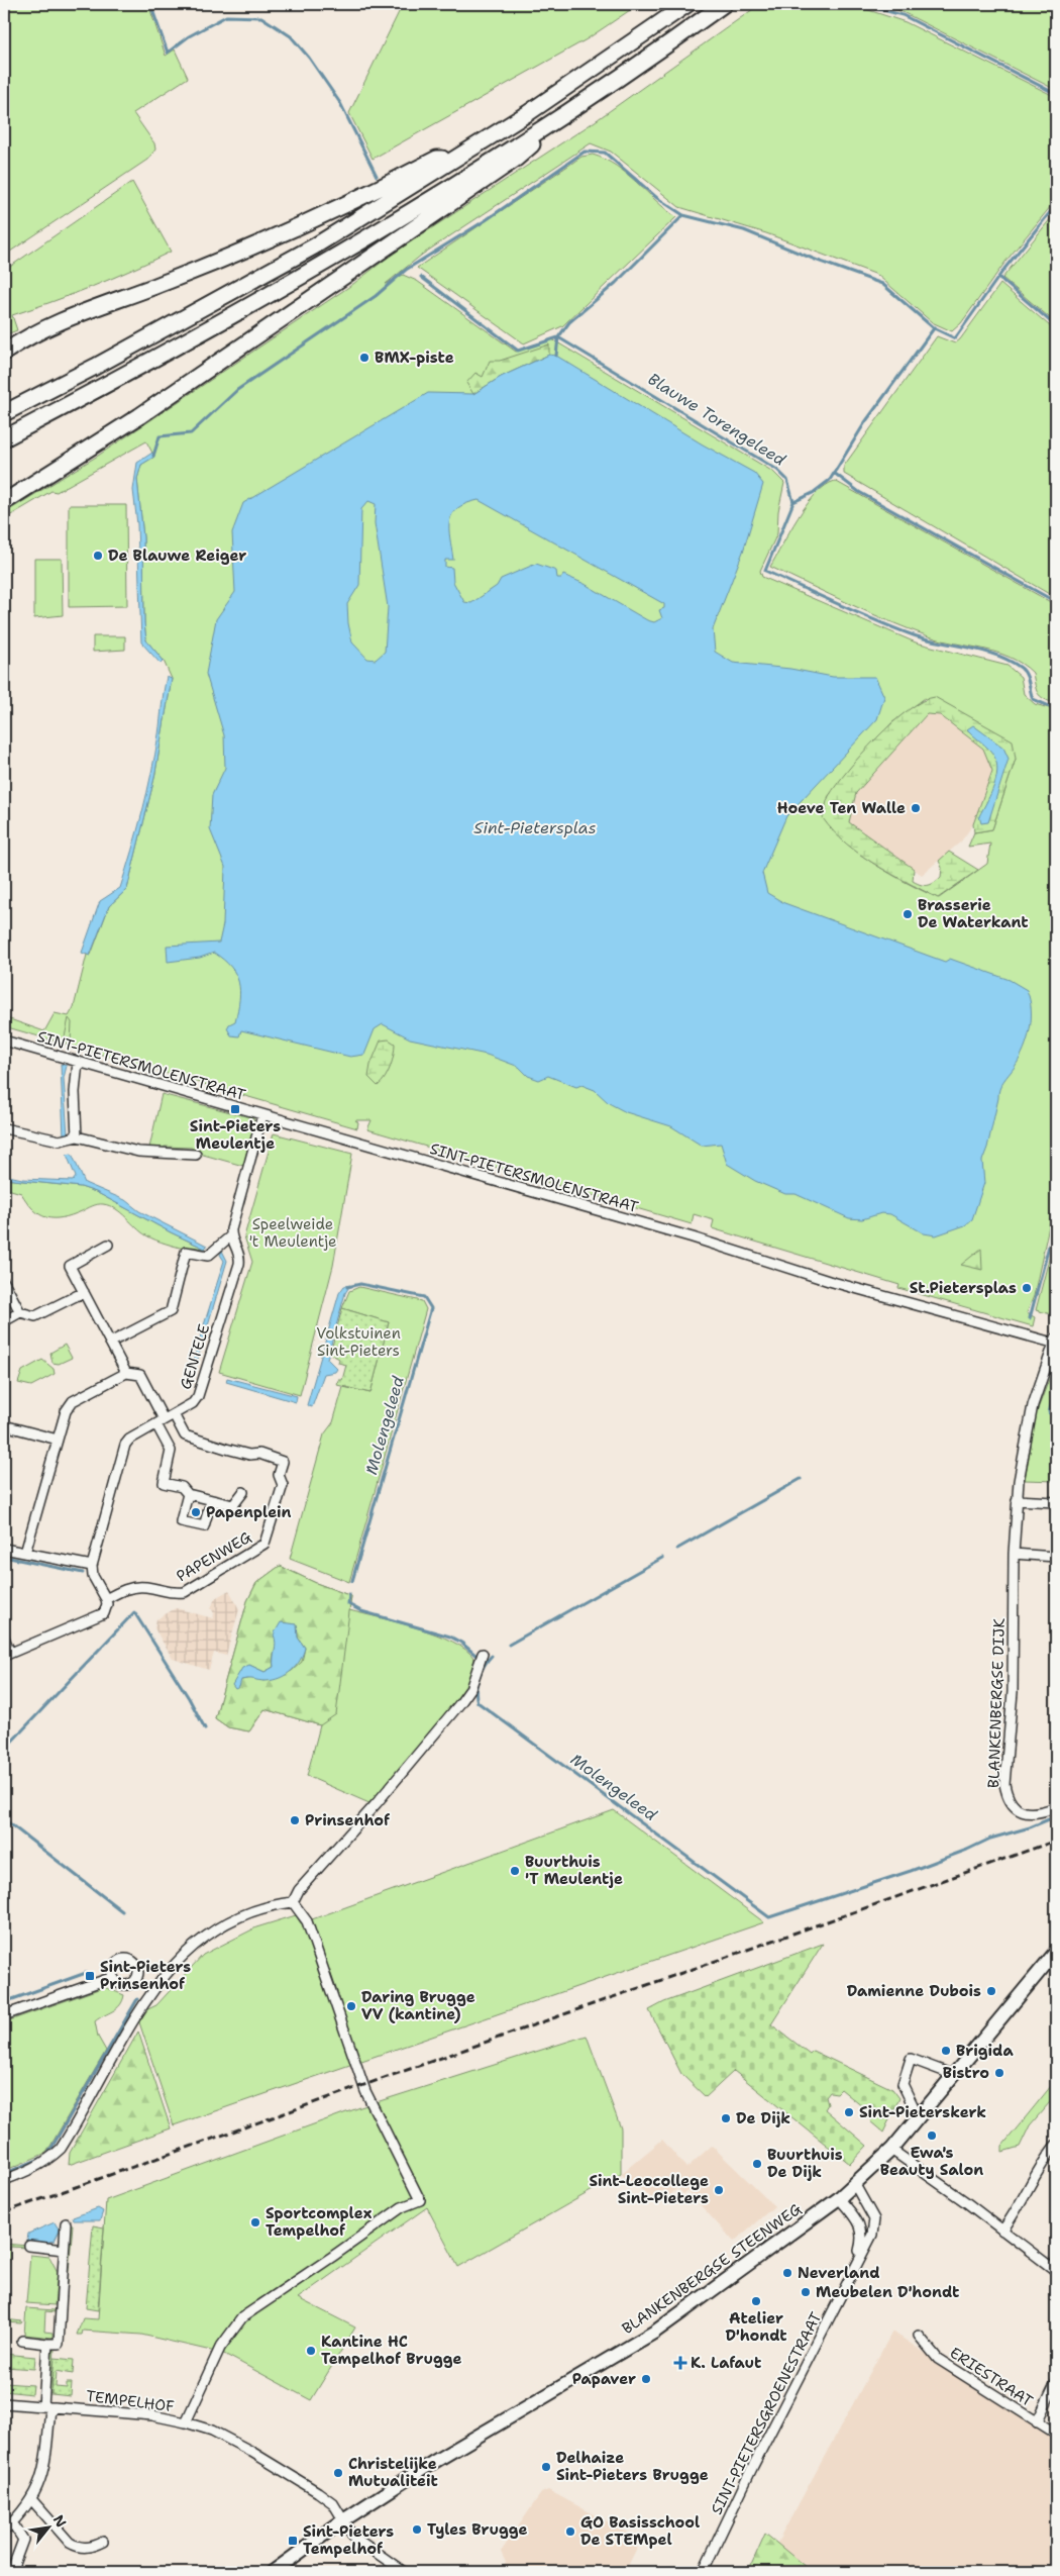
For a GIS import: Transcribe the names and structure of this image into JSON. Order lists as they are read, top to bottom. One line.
{"streets":{"main road":["BLANKENBERGSE STEENWEG"],"street":["SINT-PIETERSMOLENSTRAAT","GENTELE","PAPENWEG","BLANKENBERGSE DIJK","ERIESTRAAT","TEMPELHOF","SINT-PIETERSGROENESTRAAT"]},"crossings":[["SINT-PIETERSMOLENSTRAAT","BLANKENBERGSE DIJK"],["GENTELE","PAPENWEG"],["BLANKENBERGSE STEENWEG","TEMPELHOF"],["BLANKENBERGSE STEENWEG","SINT-PIETERSGROENESTRAAT"]],"water":["Blauwe Torengeleed","Sint-Pietersplas","Molengeleed"],"parks":["Speelweide 't Meulentje","Volkstuinen Sint-Pieters"],"places":{"other":["BMX-piste","De Blauwe Reiger","Hoeve Ten Walle","Brasserie De Waterkant","St.Pietersplas","Papenplein","Prinsenhof","Buurthuis 'T Meulentje","Damienne Dubois","Daring Brugge VV (kantine)","Brigida","Bistro","Sint-Pieterskerk","De Dijk","Ewa's Beauty Salon","Buurthuis De Dijk","Sint-Leocollege Sint-Pieters","Sportcomplex Tempelhof","Neverland","Meubelen D'hondt","Atelier D'hondt","Kantine HC Tempelhof Brugge","Papaver","Delhaize Sint-Pieters Brugge","Christelijke Mutualiteit","Tyles Brugge","GO Basisschool De STEMpel"],"transit":["Sint-Pieters Meulentje","Sint-Pieters Prinsenhof","Sint-Pieters Tempelhof"],"health":["K. Lafaut"]},"north":"top right"}
